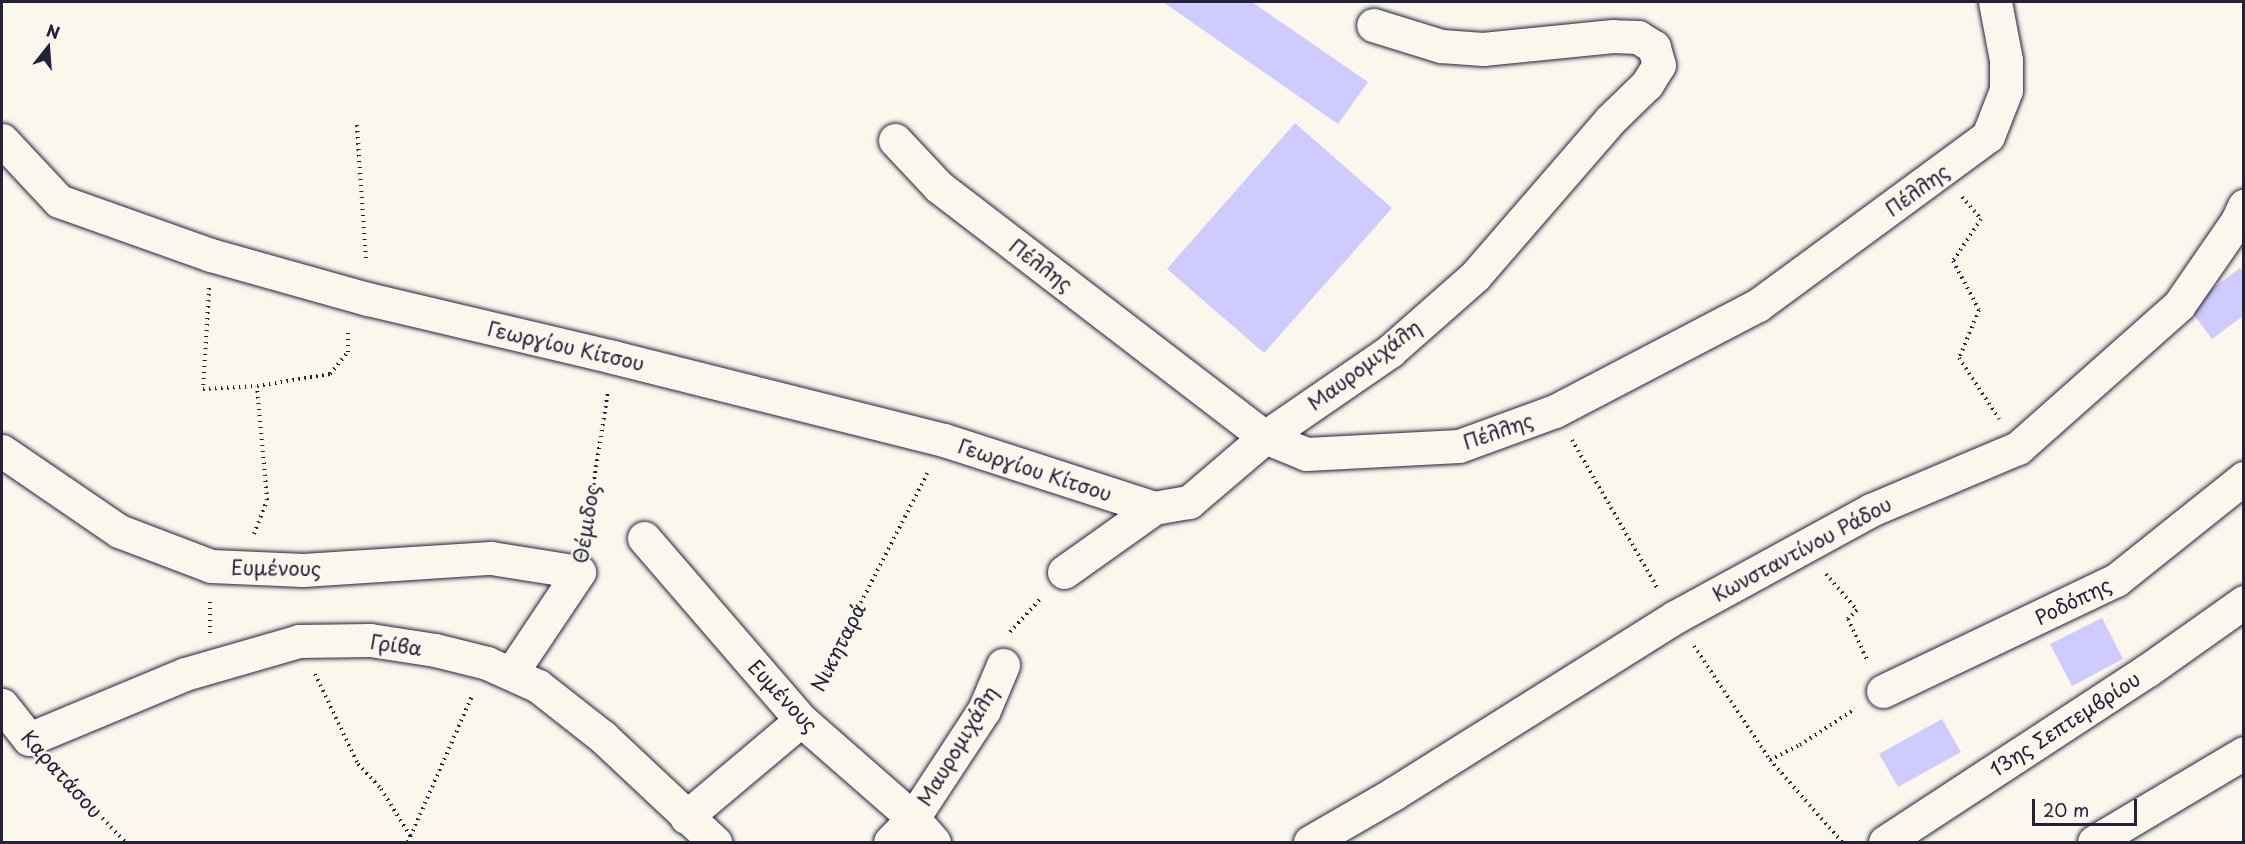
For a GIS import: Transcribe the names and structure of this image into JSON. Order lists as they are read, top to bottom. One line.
{"streets":{"street":["Πέλλης","Γεωργίου Κίτσου","Μαυρομιχάλη","Θέμιδος","Κωνσταντίνου Ράδου","Ευμένους","Ροδόπης","Γρίβα","13ης Σεπτεμβρίου","Καρατάσου"],"path":["Νικηταρά"]},"crossings":[["Πέλλης","Μαυρομιχάλη"],["Γεωργίου Κίτσου","Μαυρομιχάλη"],["Γεωργίου Κίτσου","Θέμιδος"],["Γεωργίου Κίτσου","Νικηταρά"],["Μαυρομιχάλη","Ευμένους"],["Θέμιδος","Ευμένους"],["Θέμιδος","Γρίβα"],["Ευμένους","Νικηταρά"],["Γρίβα","Καρατάσου"]],"scale_bar":"20 m","north":"top"}
